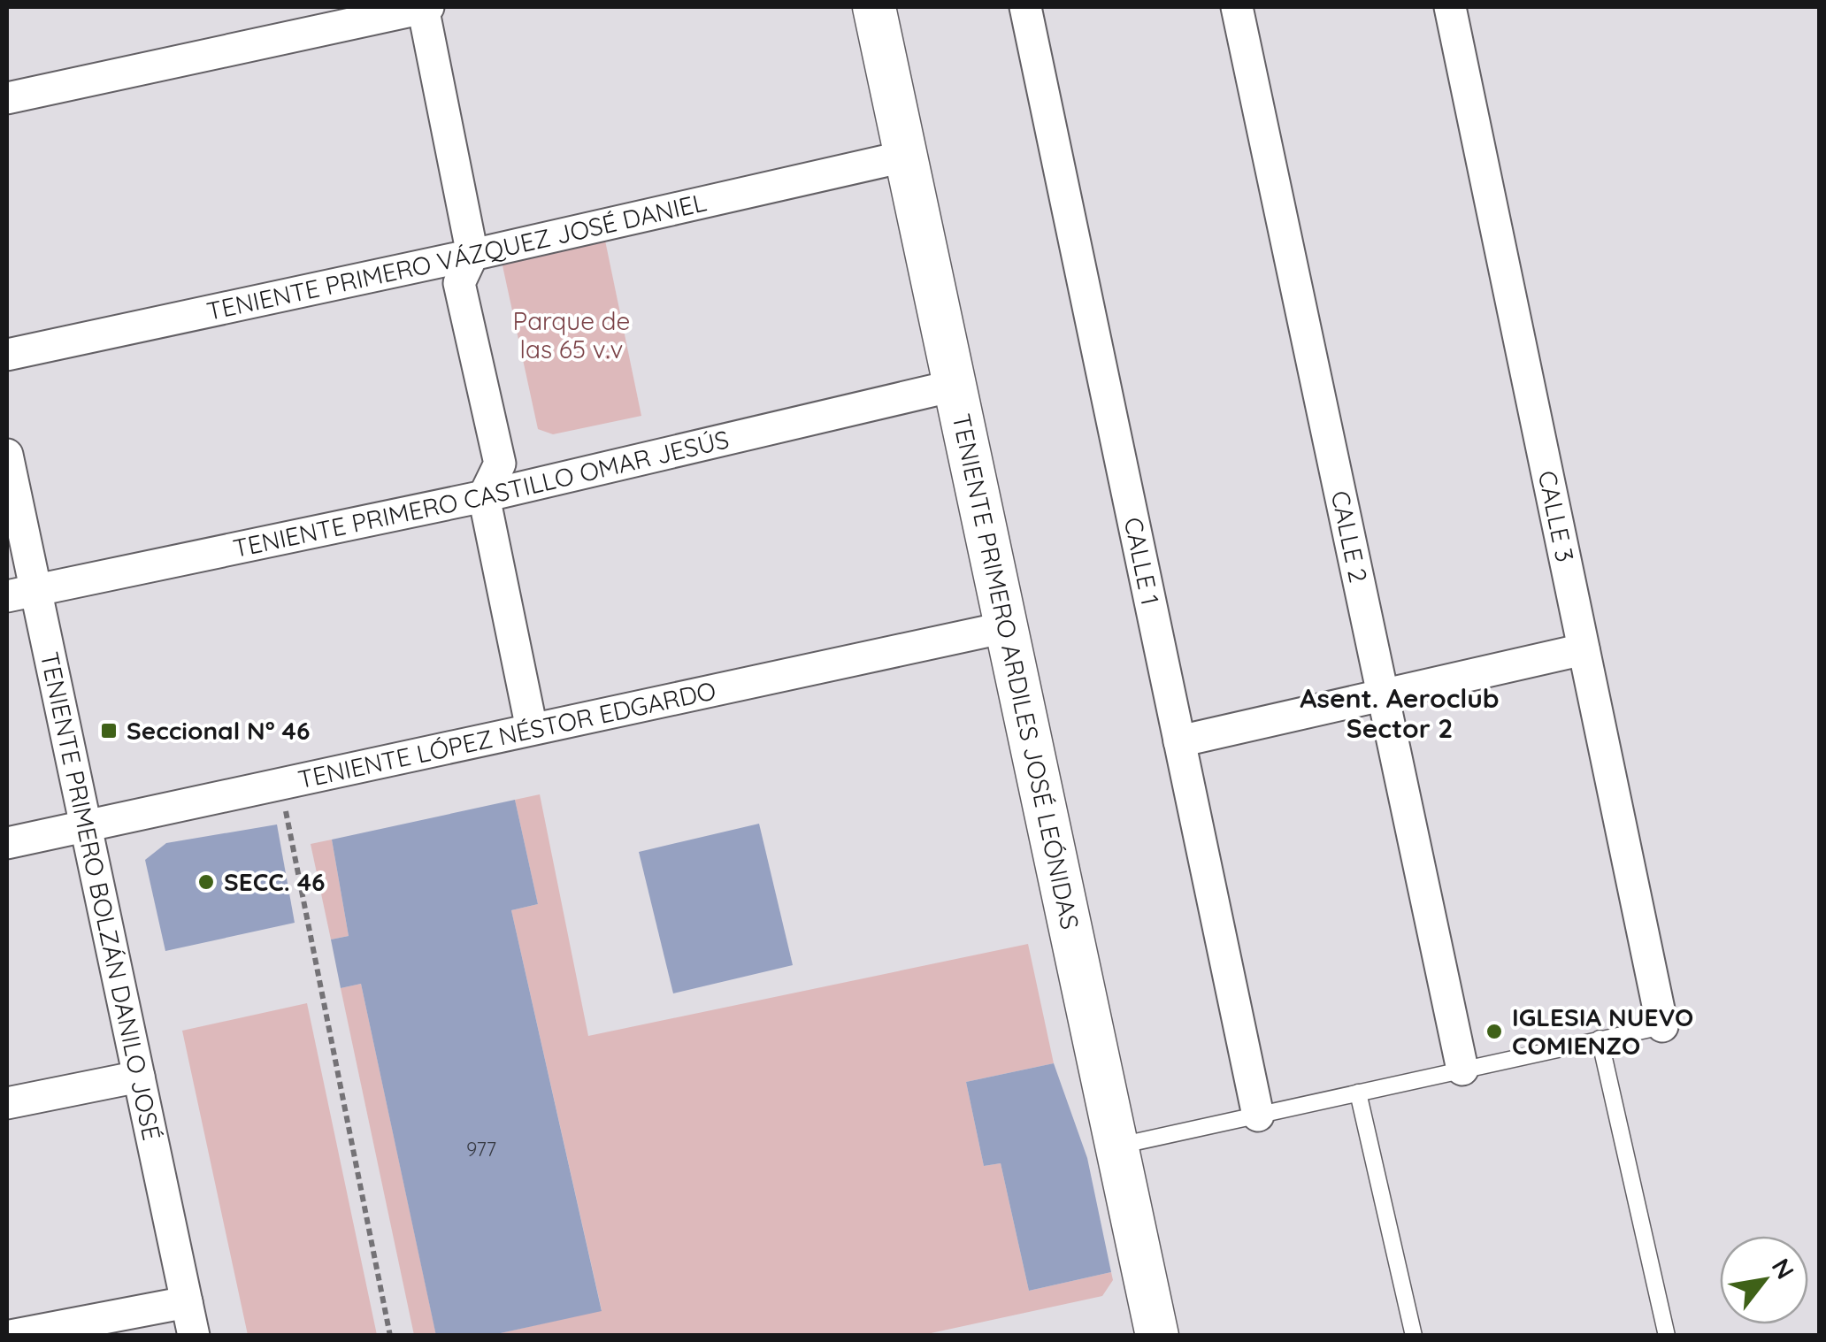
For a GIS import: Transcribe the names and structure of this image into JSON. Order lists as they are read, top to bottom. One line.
{"streets":{"street":["TENIENTE PRIMERO VÁZQUEZ JOSÉ DANIEL","TENIENTE PRIMERO CASTILLO OMAR JESÚS","CALLE 3","CALLE 2","CALLE 1","TENIENTE PRIMERO ARDILES JOSÉ LEÓNIDAS","TENIENTE LÓPEZ NÉSTOR EDGARDO","TENIENTE PRIMERO BOLZÁN DANILO JOSÉ"]},"crossings":[["TENIENTE PRIMERO VÁZQUEZ JOSÉ DANIEL","TENIENTE PRIMERO ARDILES JOSÉ LEÓNIDAS"],["TENIENTE PRIMERO CASTILLO OMAR JESÚS","TENIENTE PRIMERO ARDILES JOSÉ LEÓNIDAS"],["TENIENTE PRIMERO CASTILLO OMAR JESÚS","TENIENTE PRIMERO BOLZÁN DANILO JOSÉ"],["TENIENTE PRIMERO ARDILES JOSÉ LEÓNIDAS","TENIENTE LÓPEZ NÉSTOR EDGARDO"],["TENIENTE LÓPEZ NÉSTOR EDGARDO","TENIENTE PRIMERO BOLZÁN DANILO JOSÉ"]],"districts":["Asent. Aeroclub Sector 2"],"parks":["Parque de las 65 v.v"],"places":{"transit":["Seccional N° 46"],"other":["SECC. 46","IGLESIA NUEVO COMIENZO"]},"house_numbers":["977"],"north":"top right"}
